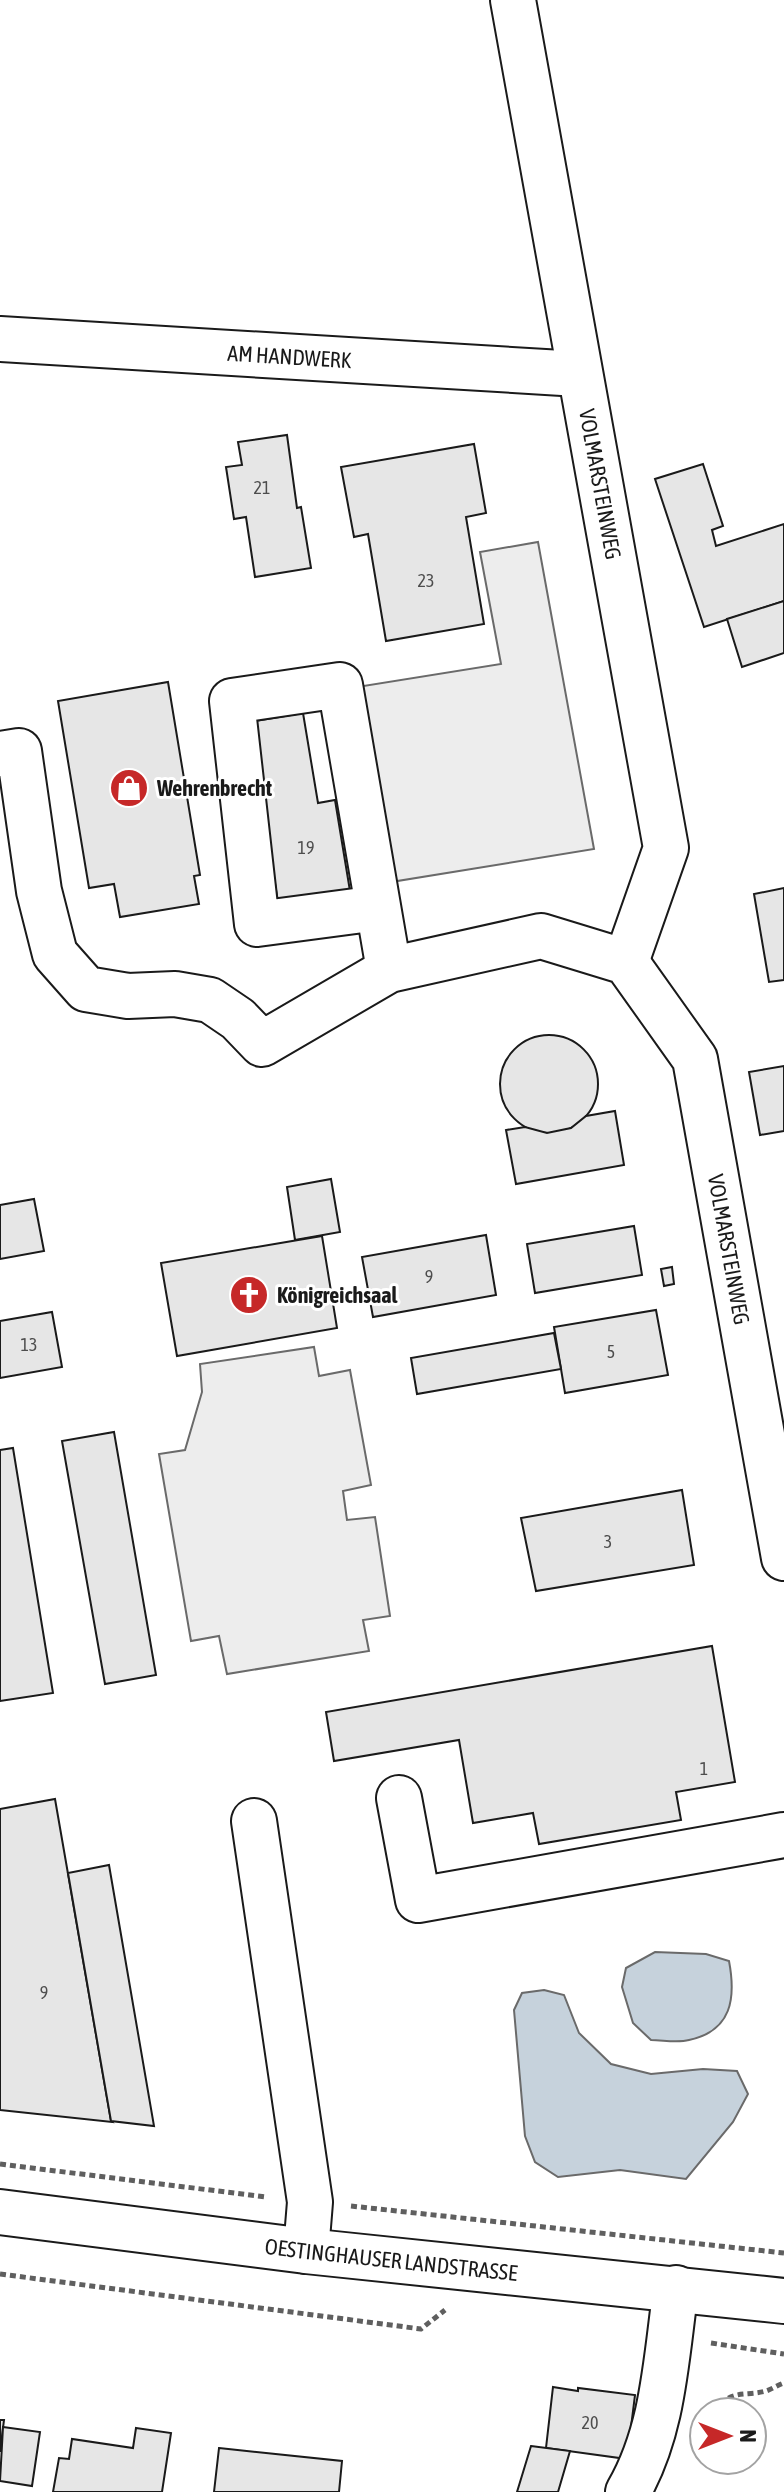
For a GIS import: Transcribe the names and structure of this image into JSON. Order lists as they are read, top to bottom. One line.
{"streets":{"street":["AM HANDWERK","VOLMARSTEINWEG","OESTINGHAUSER LANDSTRASSE"]},"crossings":[["AM HANDWERK","VOLMARSTEINWEG"]],"places":{"shop":["Wehrenbrecht"],"church":["Königreichsaal"]},"house_numbers":["21","23","19","9","13","5","3","1","9","20"],"north":"right"}
